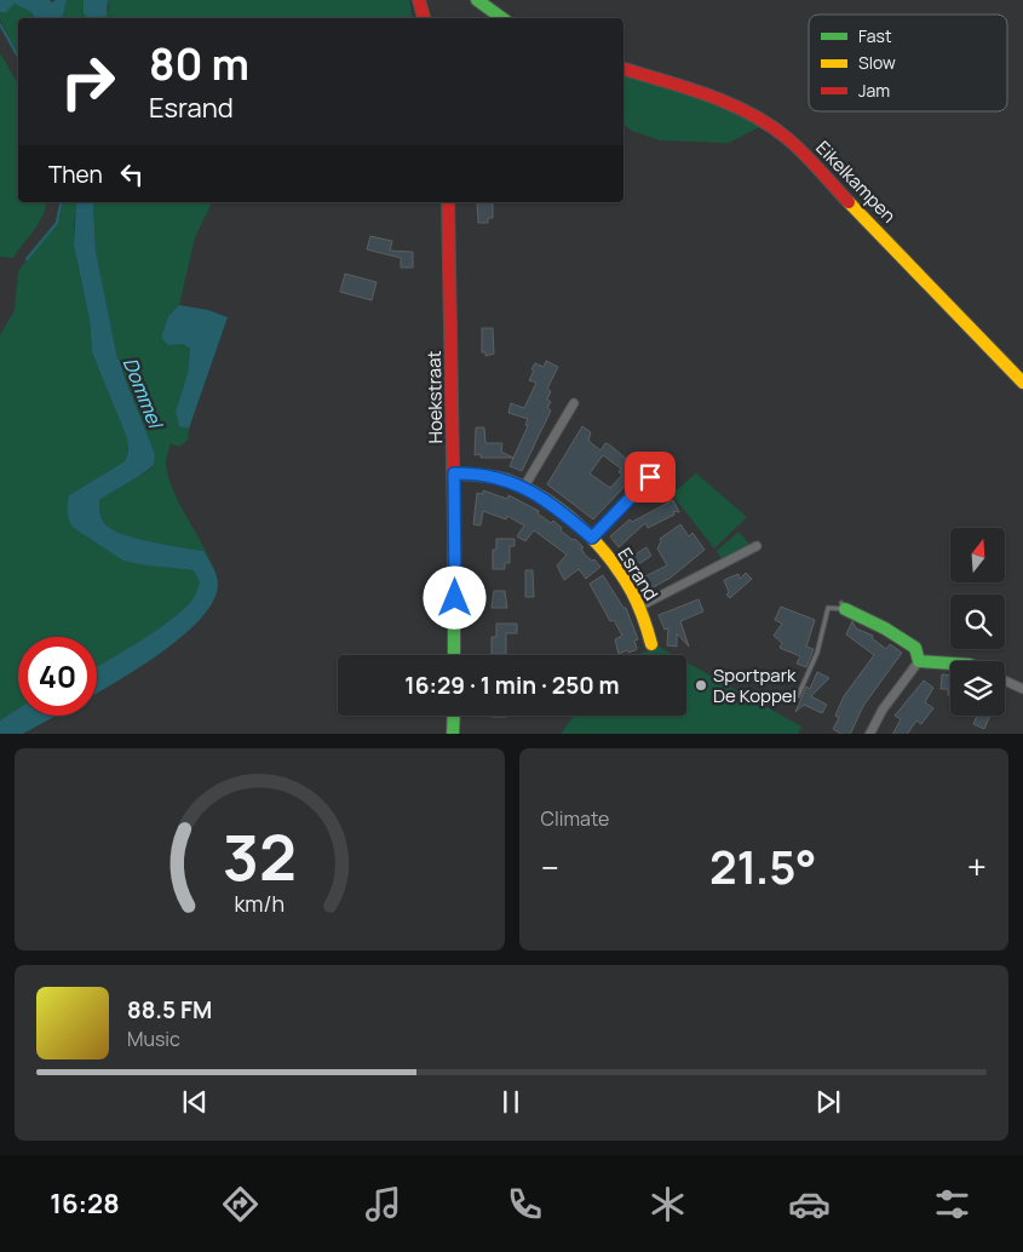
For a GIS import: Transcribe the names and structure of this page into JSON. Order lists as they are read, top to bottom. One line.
{"streets":{"street":["Eikelkampen","Hoekstraat","Esrand"]},"crossings":[["Hoekstraat","Esrand"]],"water":["Dommel"],"places":["Sportpark De Koppel"],"legend":["Fast","Slow","Jam"],"north":"top","page":{"turn":["80 m","Esrand"],"then":"Then","limit":"40","trip":"16:29 · 1 min · 250 m","tile":"Climate","heat":["−","21.5°","+"],"song":["88.5 FM","Music"],"tabs":"16:28","gauge":["32","km/h"]}}
